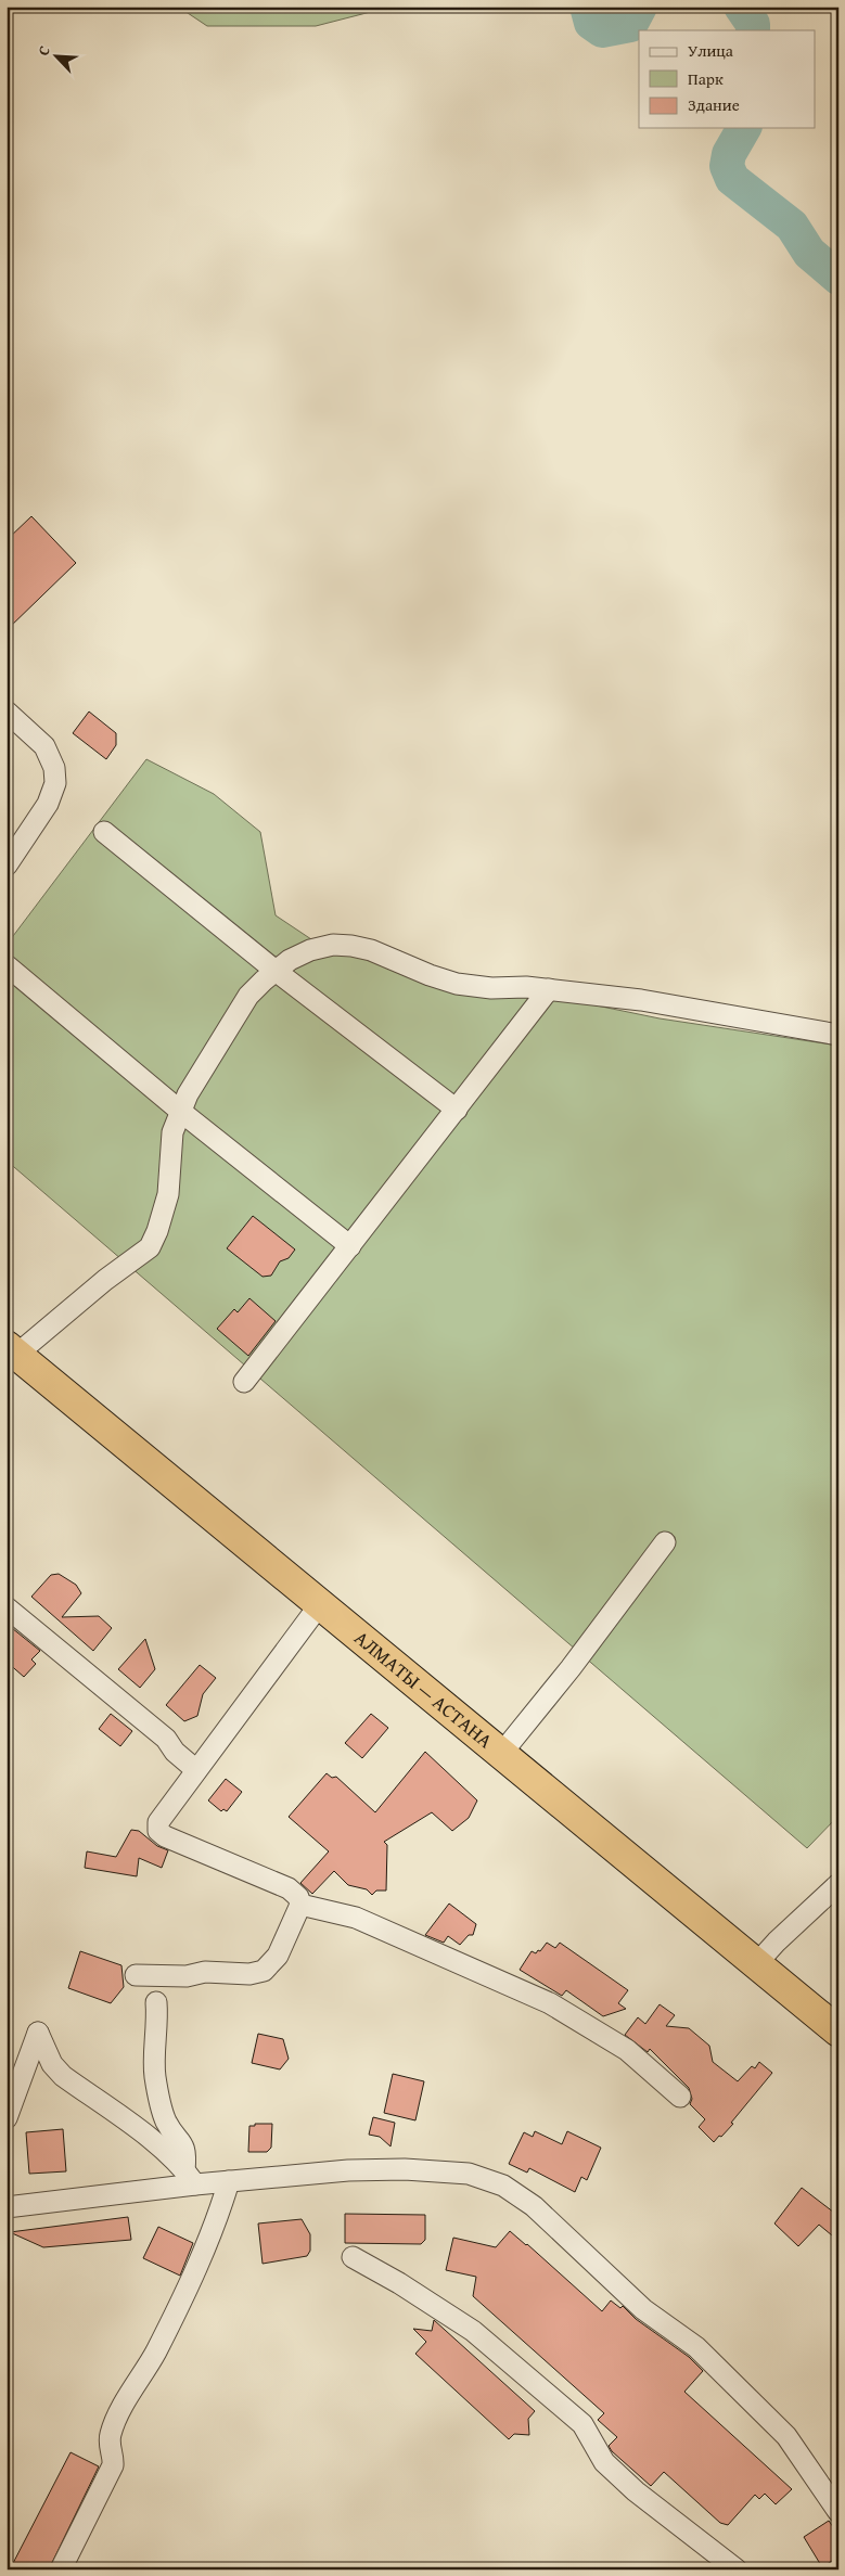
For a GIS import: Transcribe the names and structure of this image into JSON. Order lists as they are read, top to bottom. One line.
{"streets":{"highway":["АЛМАТЫ — АСТАНА"]},"legend":["Улица","Парк","Здание"],"north":"top left"}
